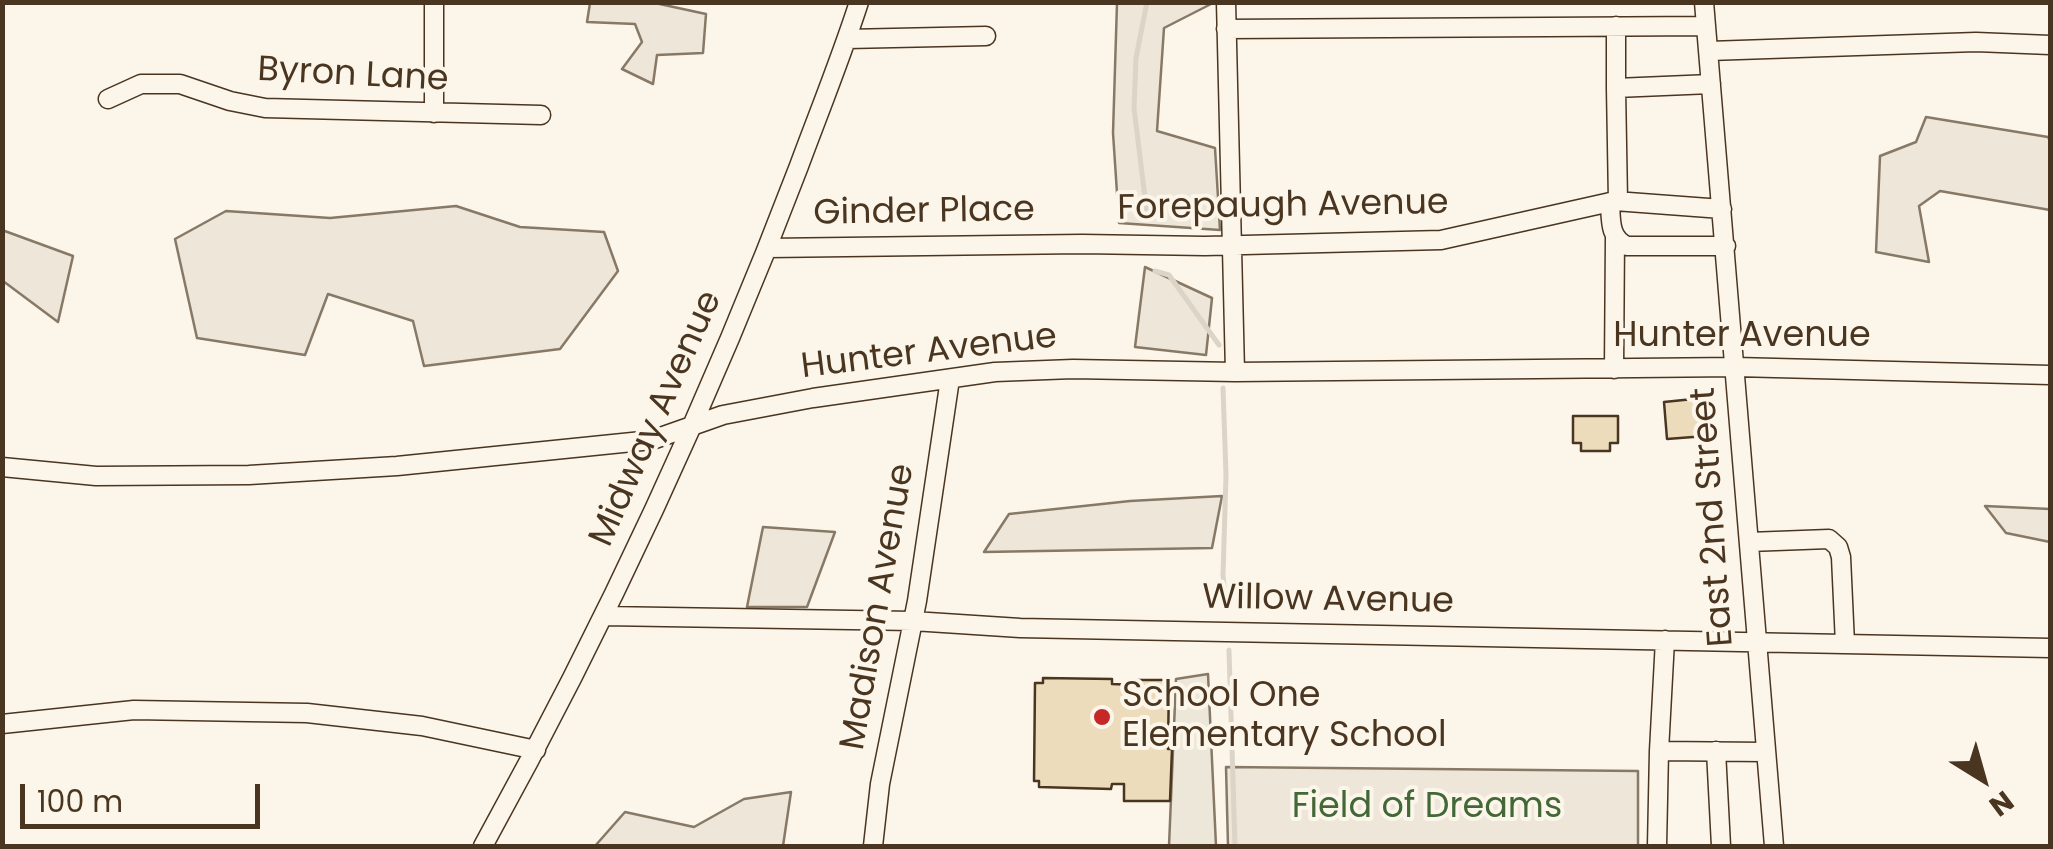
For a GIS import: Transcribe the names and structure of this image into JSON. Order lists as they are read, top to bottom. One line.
{"streets":{"street":["Byron Lane","Forepaugh Avenue","Ginder Place","Hunter Avenue","Midway Avenue","East 2nd Street","Willow Avenue","Madison Avenue"]},"crossings":[["Forepaugh Avenue","Ginder Place"],["Forepaugh Avenue","East 2nd Street"],["Ginder Place","Midway Avenue"],["Hunter Avenue","Midway Avenue"],["Hunter Avenue","East 2nd Street"],["Hunter Avenue","Madison Avenue"],["Midway Avenue","Willow Avenue"],["East 2nd Street","Willow Avenue"],["Willow Avenue","Madison Avenue"]],"parks":["Field of Dreams"],"places":["School One Elementary School"],"scale_bar":"100 m","north":"bottom right"}
